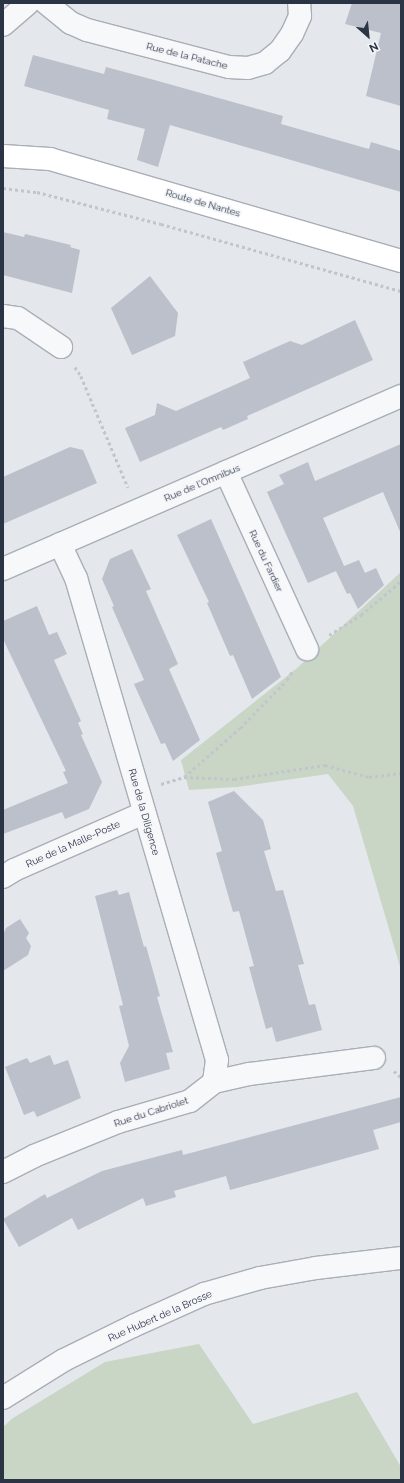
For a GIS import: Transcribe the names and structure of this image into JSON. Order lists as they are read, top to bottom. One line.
{"streets":{"main road":["Route de Nantes"],"street":["Rue de la Patache","Rue de l'Omnibus","Rue du Fardier","Rue de la Diligence","Rue de la Malle-Poste","Rue du Cabriolet","Rue Hubert de la Brosse"]},"crossings":[["Rue de l'Omnibus","Rue du Fardier"],["Rue de l'Omnibus","Rue de la Diligence"],["Rue de la Diligence","Rue de la Malle-Poste"],["Rue de la Diligence","Rue du Cabriolet"]],"north":"bottom right"}
